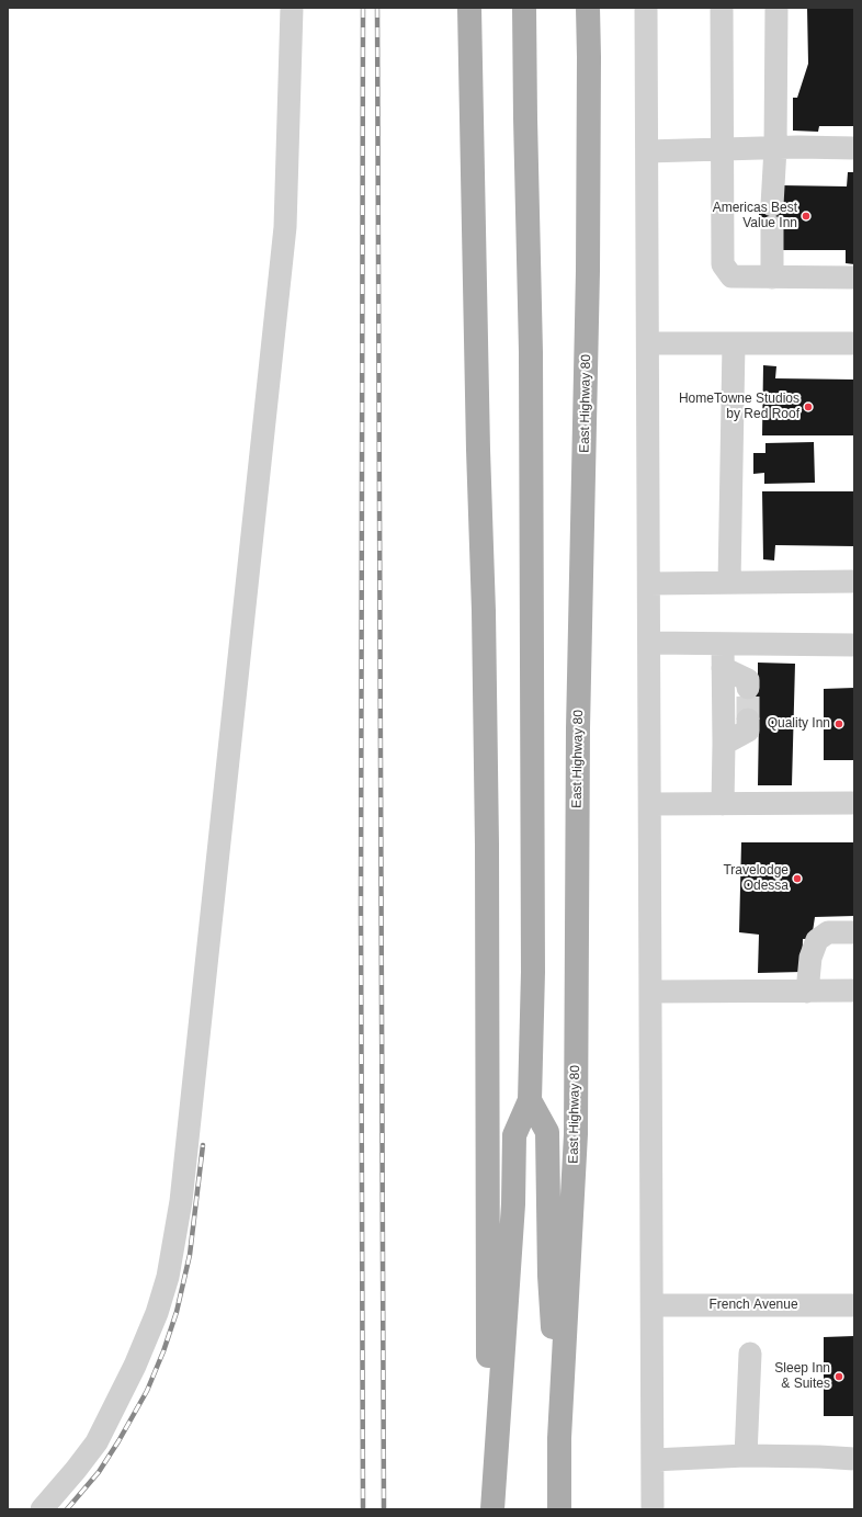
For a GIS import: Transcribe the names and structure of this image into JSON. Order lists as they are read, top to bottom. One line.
{"streets":{"main road":["East Highway 80"],"street":["French Avenue"]},"places":["Americas Best Value Inn","HomeTowne Studios by Red Roof","Quality Inn","Travelodge Odessa","Sleep Inn & Suites"]}
